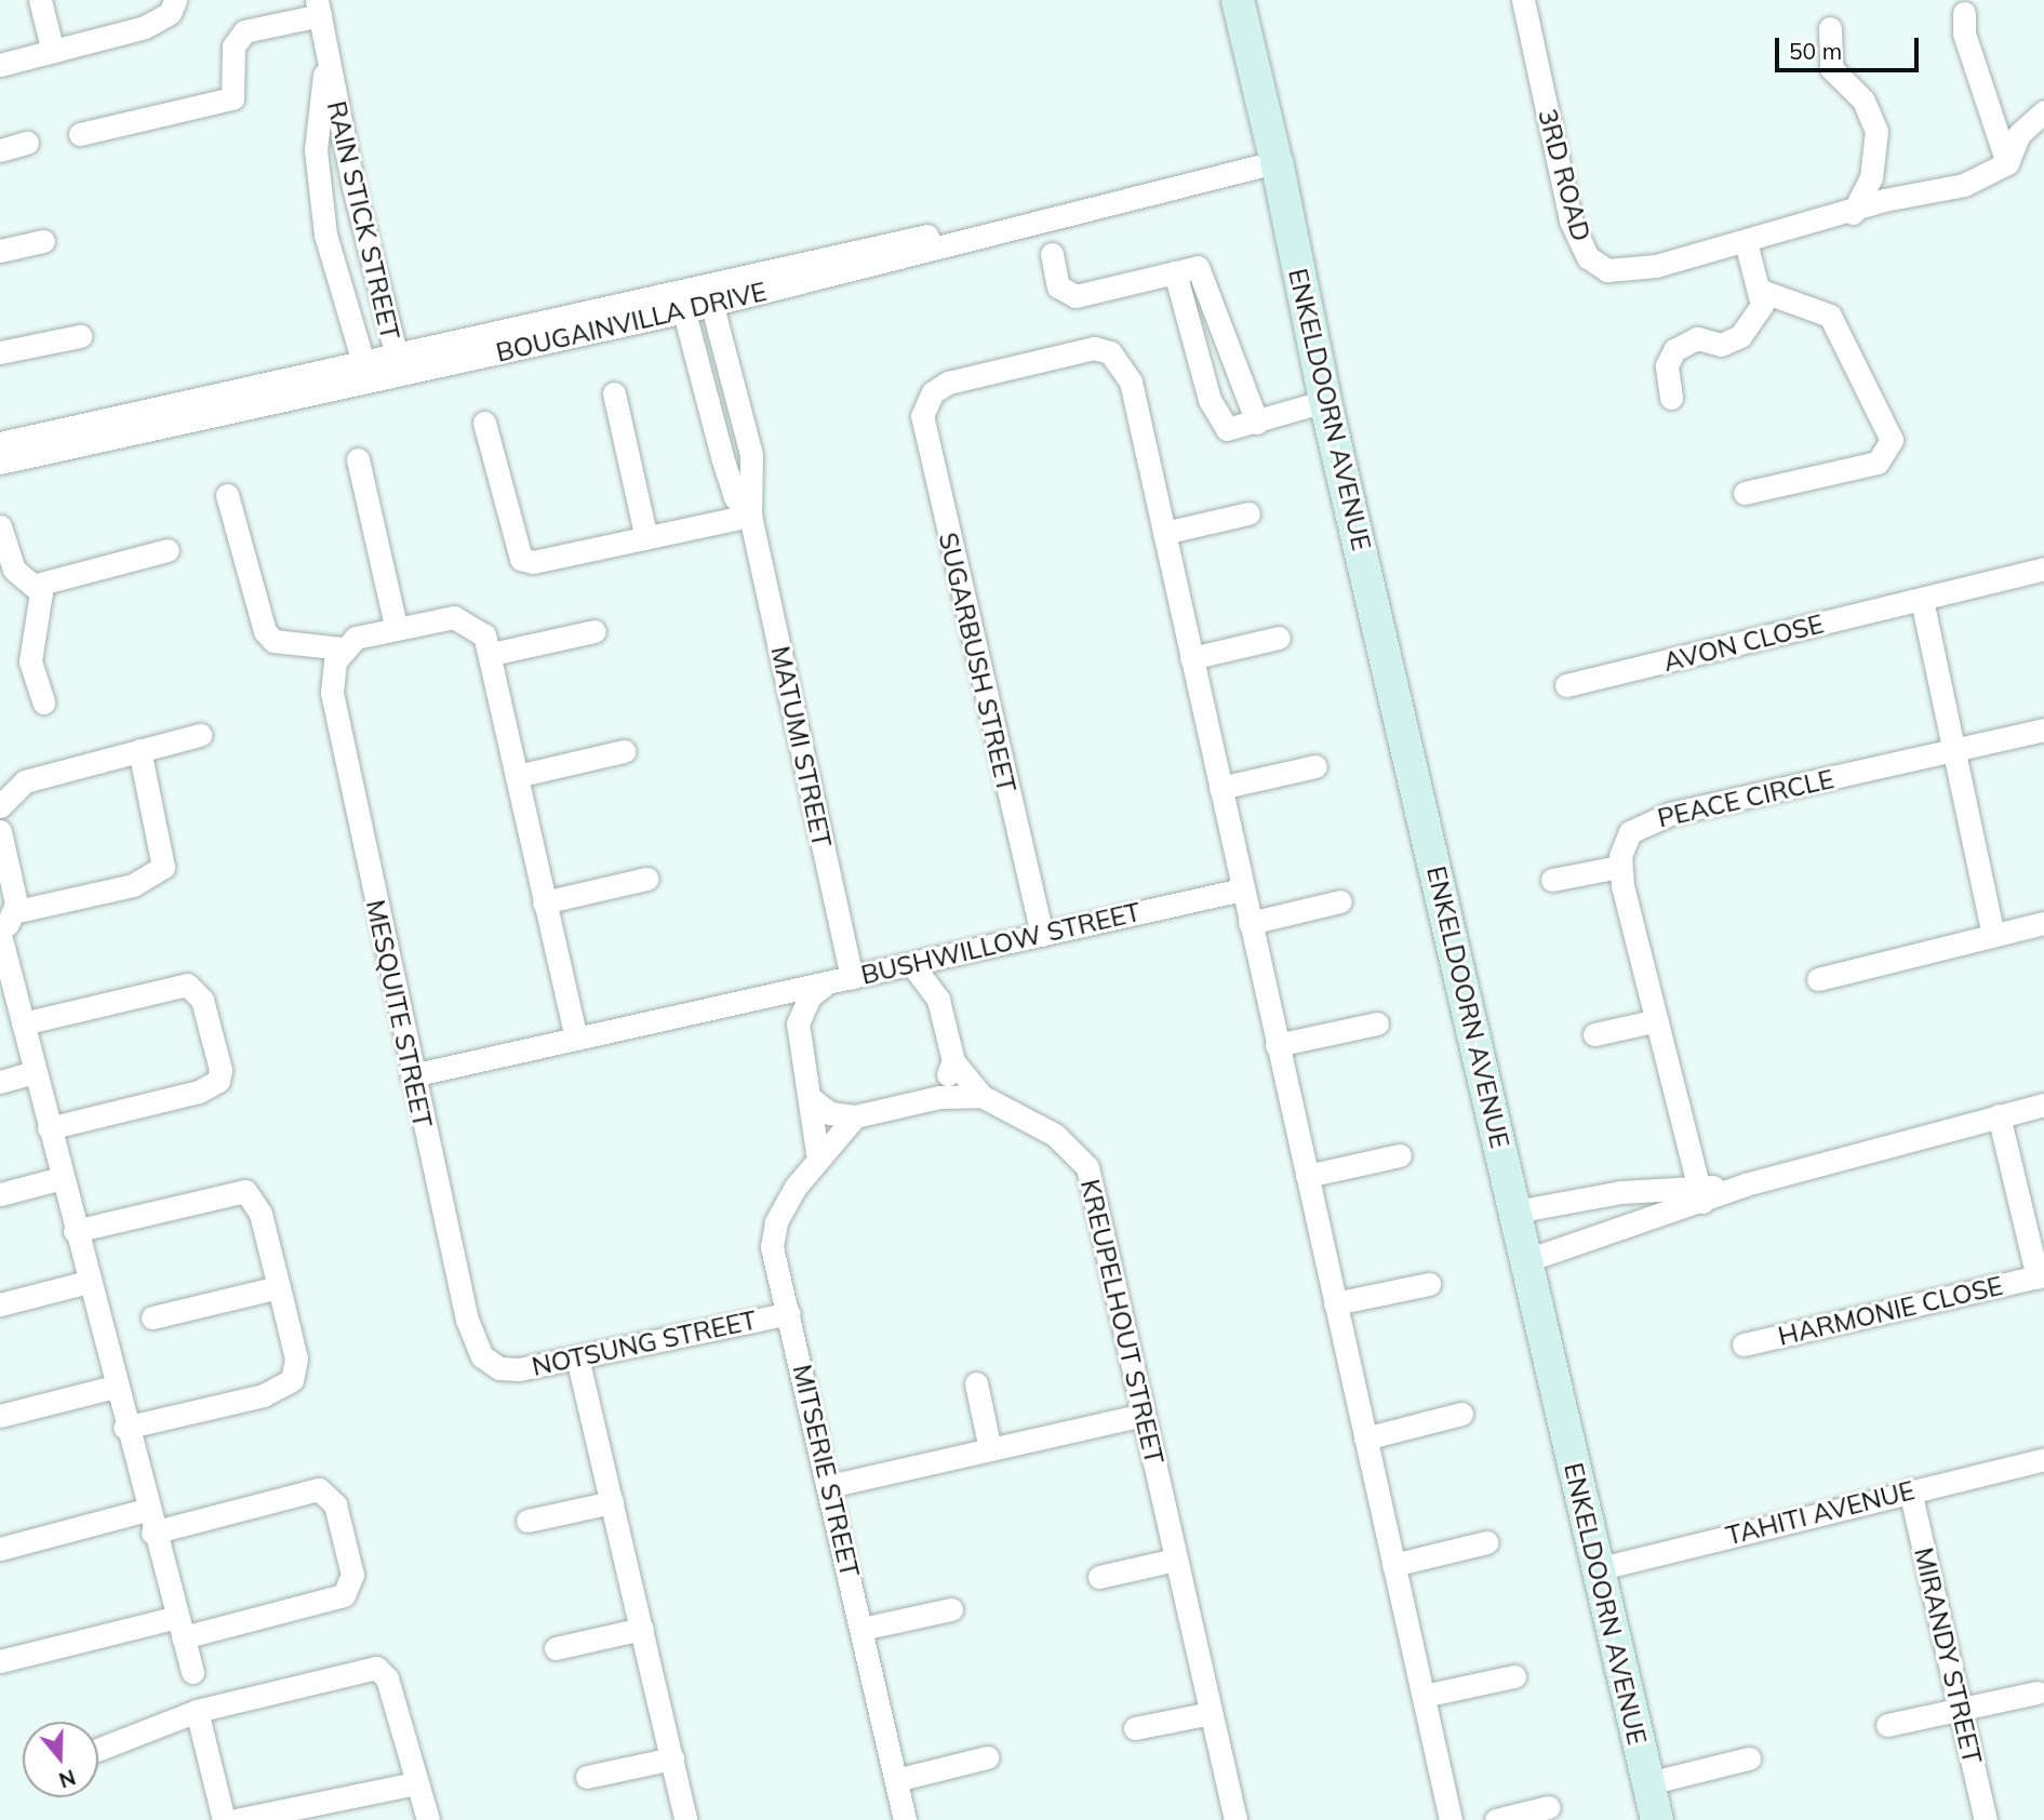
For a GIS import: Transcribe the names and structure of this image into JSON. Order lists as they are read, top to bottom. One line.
{"streets":{"street":["3RD ROAD","RAIN STICK STREET","BOUGAINVILLA DRIVE","ENKELDOORN AVENUE","AVON CLOSE","SUGARBUSH STREET","MATUMI STREET","PEACE CIRCLE","BUSHWILLOW STREET","MESQUITE STREET","HARMONIE CLOSE","KREUPELHOUT STREET","NOTSUNG STREET","MITSERIE STREET","TAHITI AVENUE","MIRANDY STREET"]},"crossings":[["RAIN STICK STREET","BOUGAINVILLA DRIVE"],["BOUGAINVILLA DRIVE","ENKELDOORN AVENUE"],["BOUGAINVILLA DRIVE","MATUMI STREET"],["ENKELDOORN AVENUE","TAHITI AVENUE"],["SUGARBUSH STREET","BUSHWILLOW STREET"],["MATUMI STREET","BUSHWILLOW STREET"],["MATUMI STREET","KREUPELHOUT STREET"],["BUSHWILLOW STREET","MESQUITE STREET"],["BUSHWILLOW STREET","KREUPELHOUT STREET"],["MESQUITE STREET","NOTSUNG STREET"],["NOTSUNG STREET","MITSERIE STREET"],["TAHITI AVENUE","MIRANDY STREET"]],"scale_bar":"50 m","north":"bottom"}
